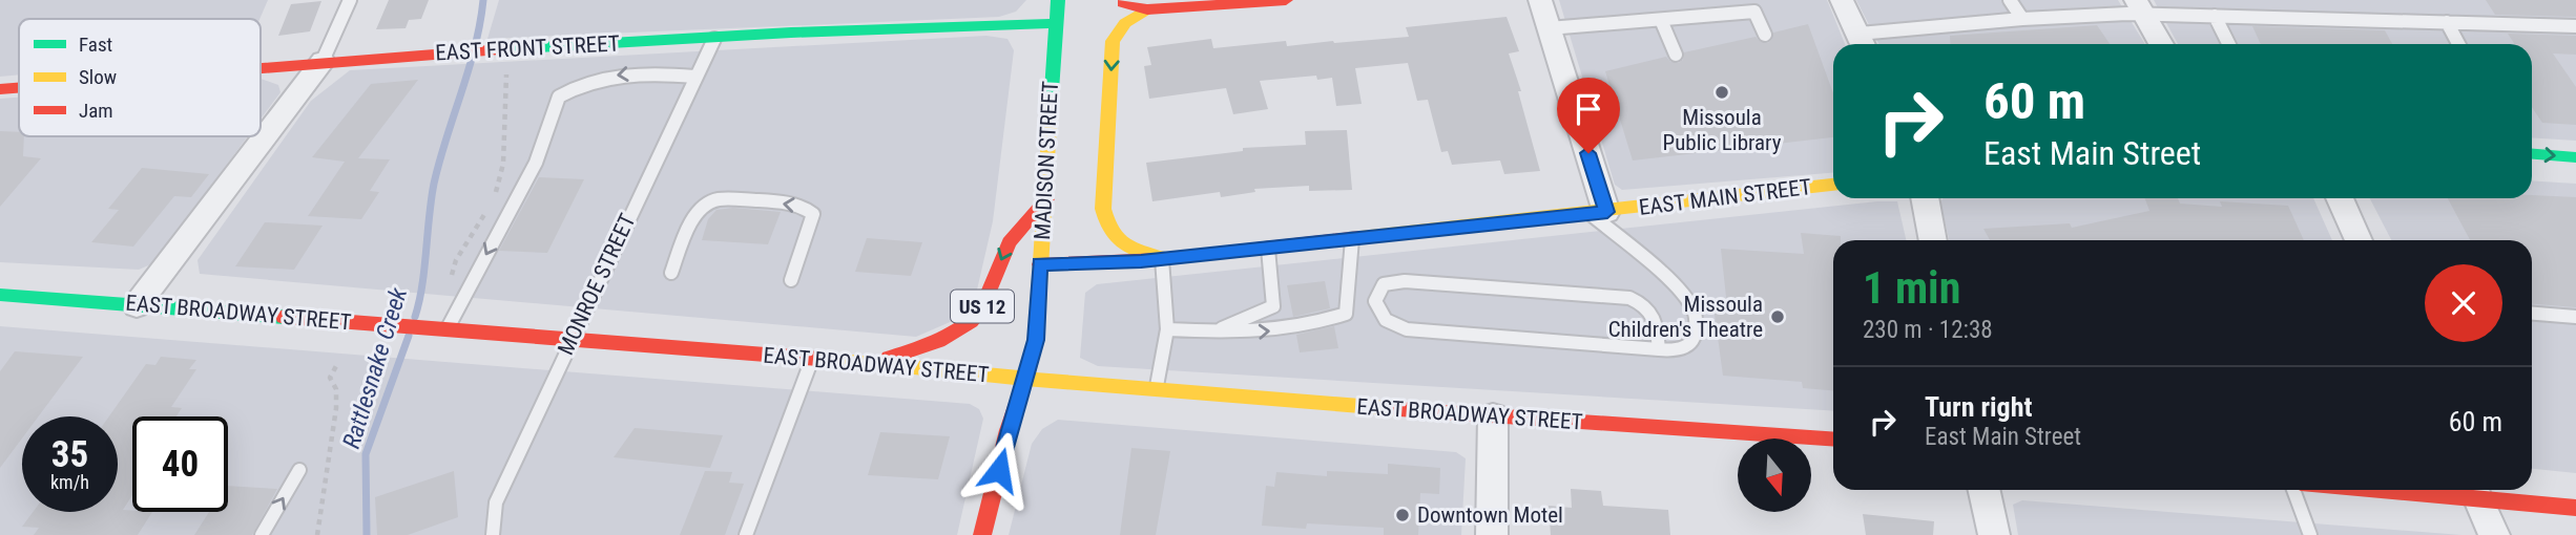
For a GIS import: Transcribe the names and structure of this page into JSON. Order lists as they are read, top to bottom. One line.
{"streets":{"main road":["EAST FRONT STREET","MADISON STREET","EAST MAIN STREET","US 12","EAST BROADWAY STREET"],"lane":["MONROE STREET"]},"crossings":[["EAST FRONT STREET","MADISON STREET"],["EAST FRONT STREET","MONROE STREET"],["MADISON STREET","EAST MAIN STREET"],["MADISON STREET","US 12"],["MADISON STREET","EAST BROADWAY STREET"],["MONROE STREET","EAST BROADWAY STREET"],["US 12","EAST BROADWAY STREET"]],"water":["Rattlesnake Creek"],"places":["Missoula Public Library","Missoula Children's Theatre","Downtown Motel"],"legend":["Fast","Slow","Jam"],"north":"bottom","page":{"turn":["60 m","East Main Street"],"heading":["1 min","230 m · 12:38"],"list":[{"name":"Turn right","note":"East Main Street","value":"60 m"}],"speed":"35 km/h","limit":"40"}}
